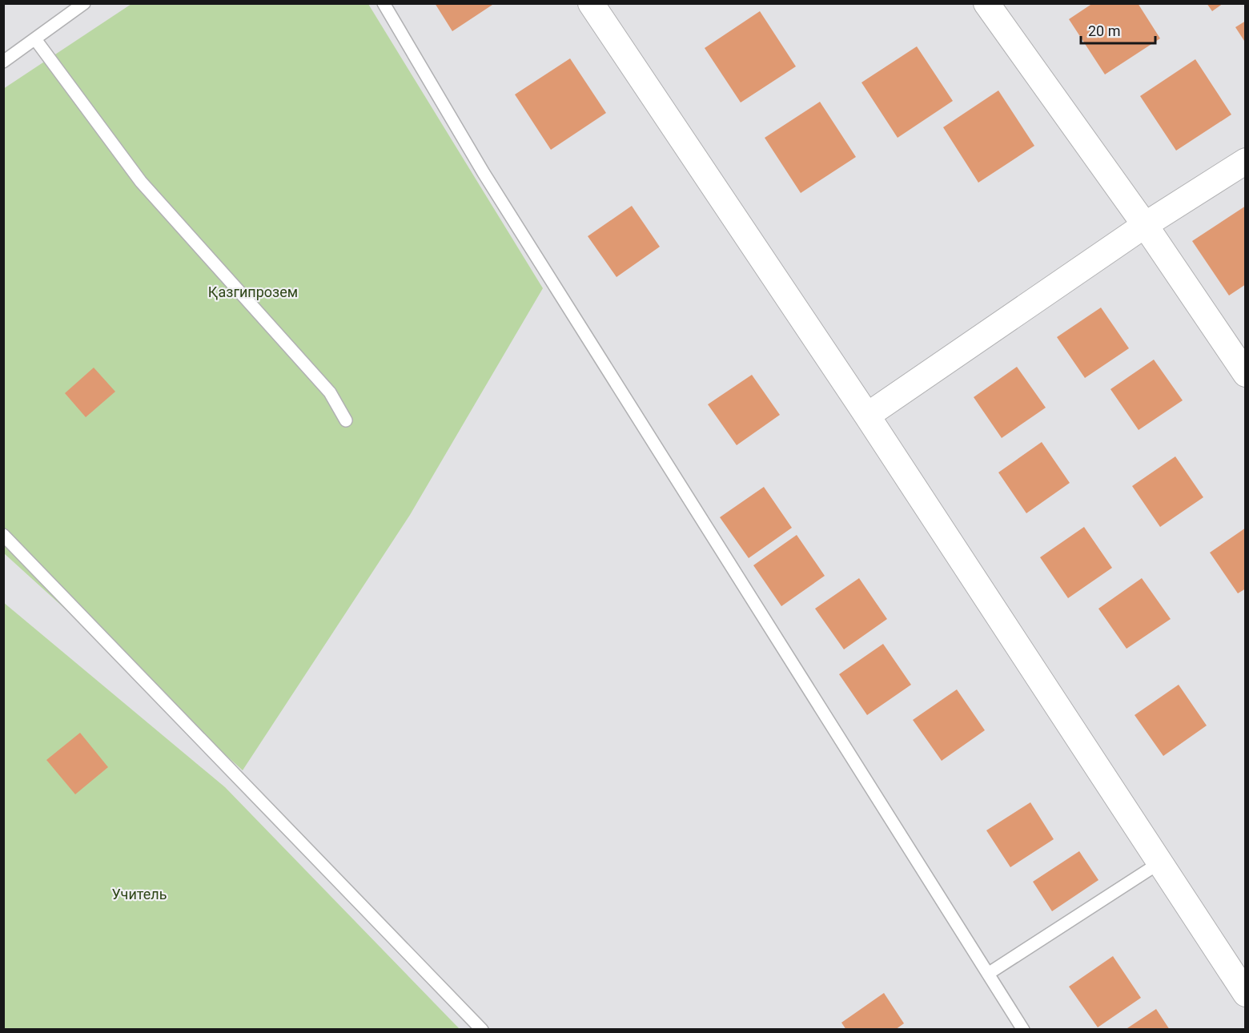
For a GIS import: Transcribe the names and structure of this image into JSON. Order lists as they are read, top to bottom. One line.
{"parks":["Қазгипрозем","Учитель"],"scale_bar":"20 m"}
